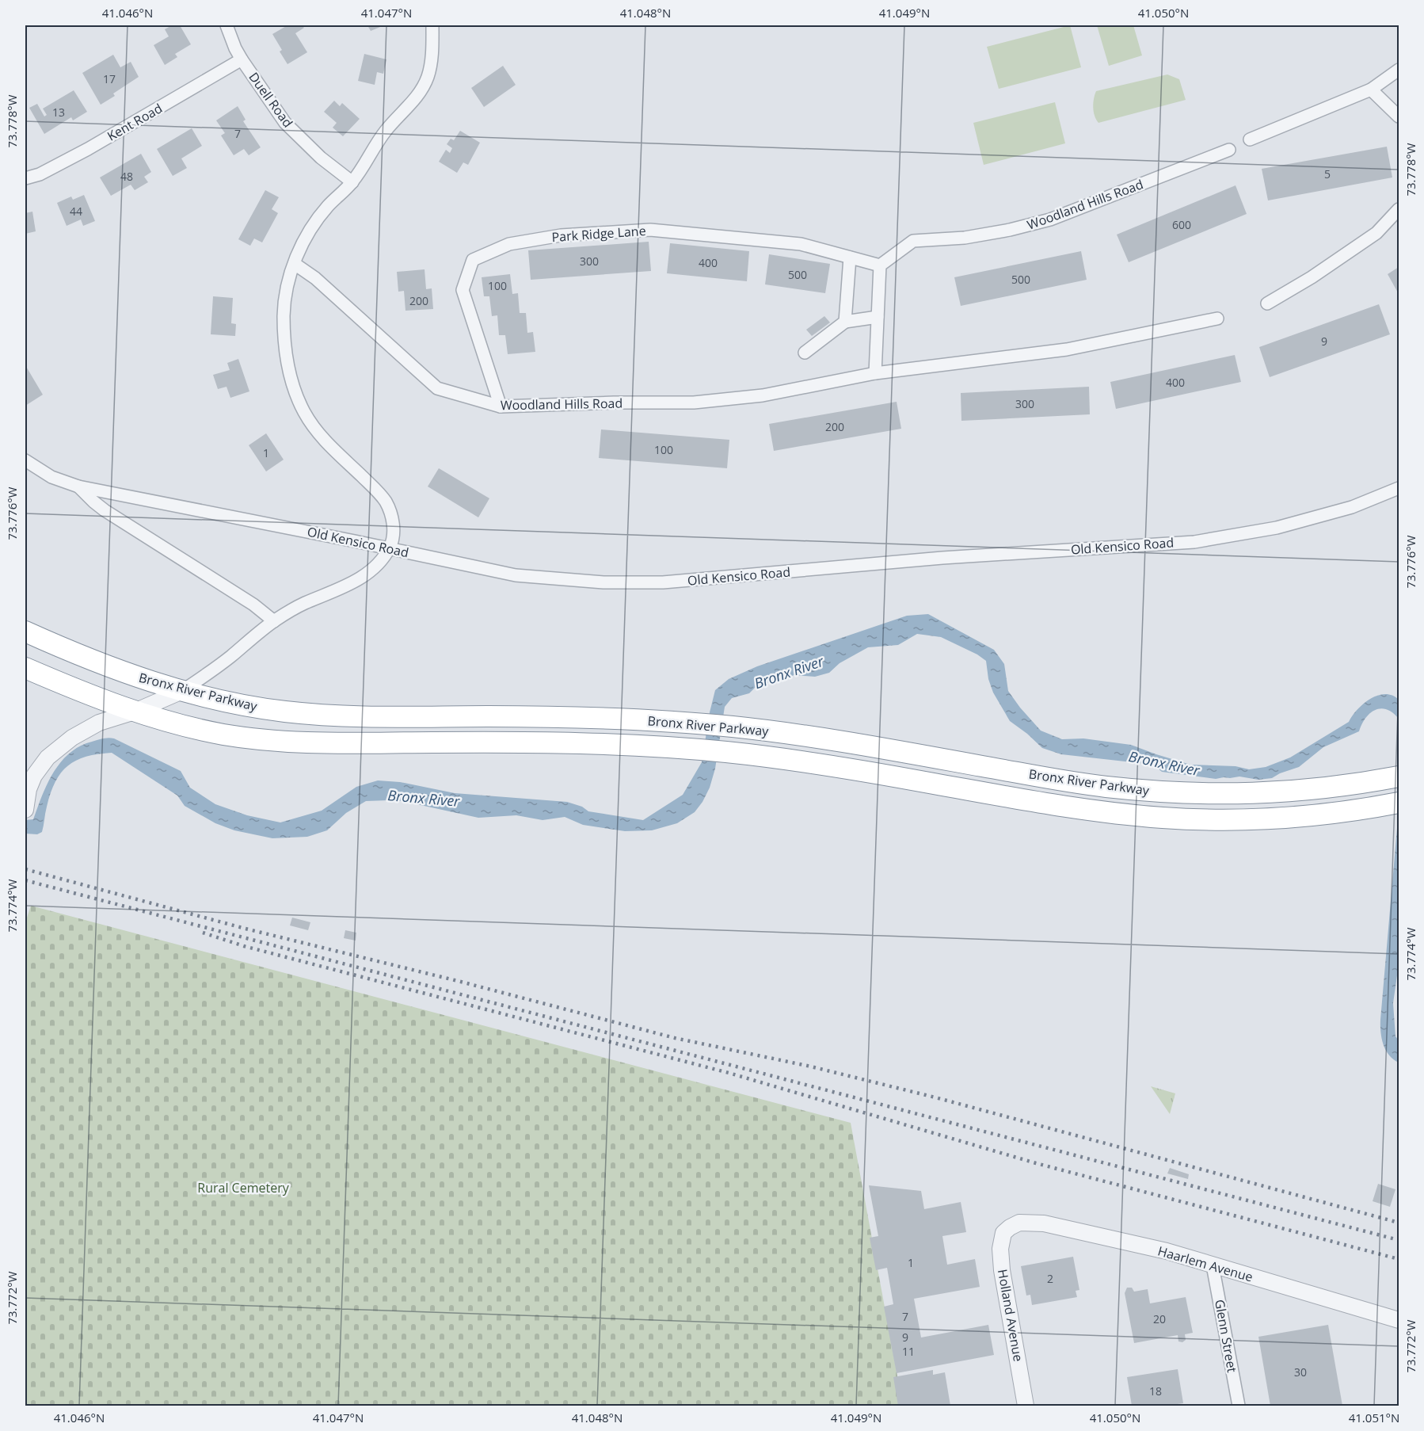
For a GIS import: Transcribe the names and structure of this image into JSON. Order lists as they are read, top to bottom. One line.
{"streets":{"highway":["Bronx River Parkway"],"street":["Duell Road","Kent Road","Woodland Hills Road","Park Ridge Lane","Old Kensico Road","Haarlem Avenue","Holland Avenue","Glenn Street"]},"crossings":[["Duell Road","Kent Road"],["Woodland Hills Road","Park Ridge Lane"],["Haarlem Avenue","Holland Avenue"],["Haarlem Avenue","Glenn Street"]],"water":["Bronx River"],"parks":["Rural Cemetery"],"house_numbers":["17","13","7","5","48","44","600","300","400","500","500","100","200","9","400","300","200","100","1","1","2","7","20","9","11","30","18"],"coordinates":["41.046°N","41.047°N","41.048°N","41.049°N","41.050°N","73.778°W","73.776°W","73.774°W","73.772°W","41.051°N"]}
